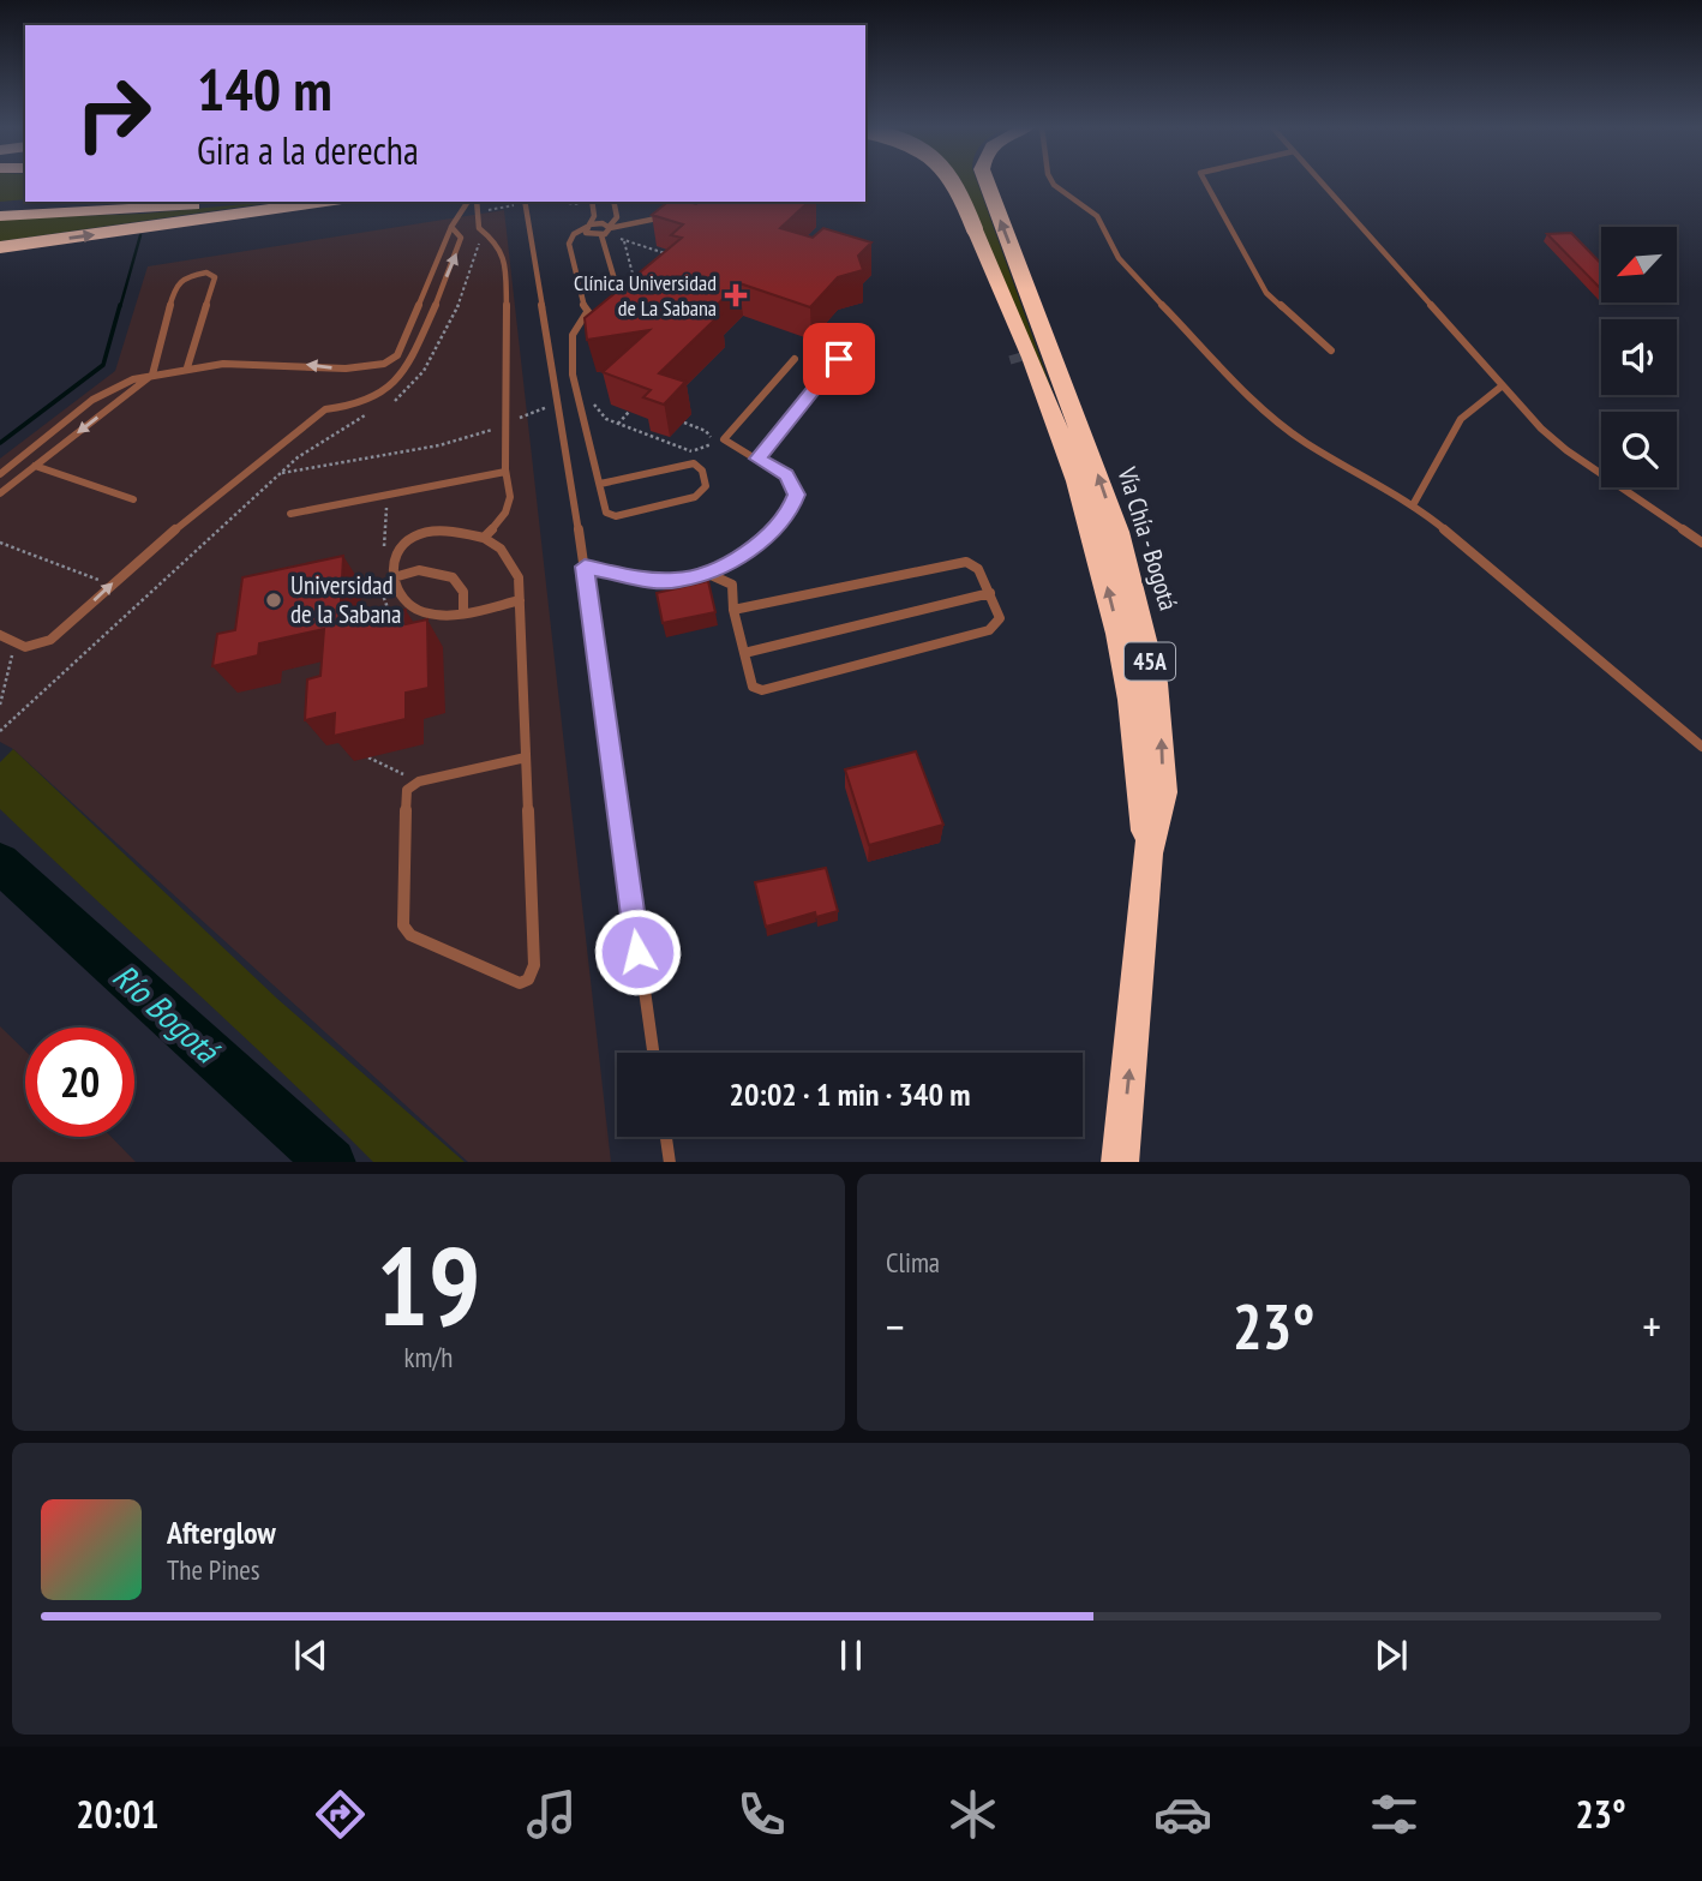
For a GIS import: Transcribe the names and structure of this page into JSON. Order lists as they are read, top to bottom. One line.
{"streets":{"highway":["Vía Chía - Bogotá","45A"]},"water":["Río Bogotá"],"places":{"health":["Clínica Universidad de La Sabana"],"other":["Universidad de la Sabana"]},"north":"bottom left","page":{"turn":["140 m","Gira a la derecha"],"limit":"20","trip":"20:02 · 1 min · 340 m","tile":[["19","km/h"],"Clima"],"heat":["−","23°","+"],"song":["Afterglow","The Pines"],"tabs":["20:01","23°"]}}
